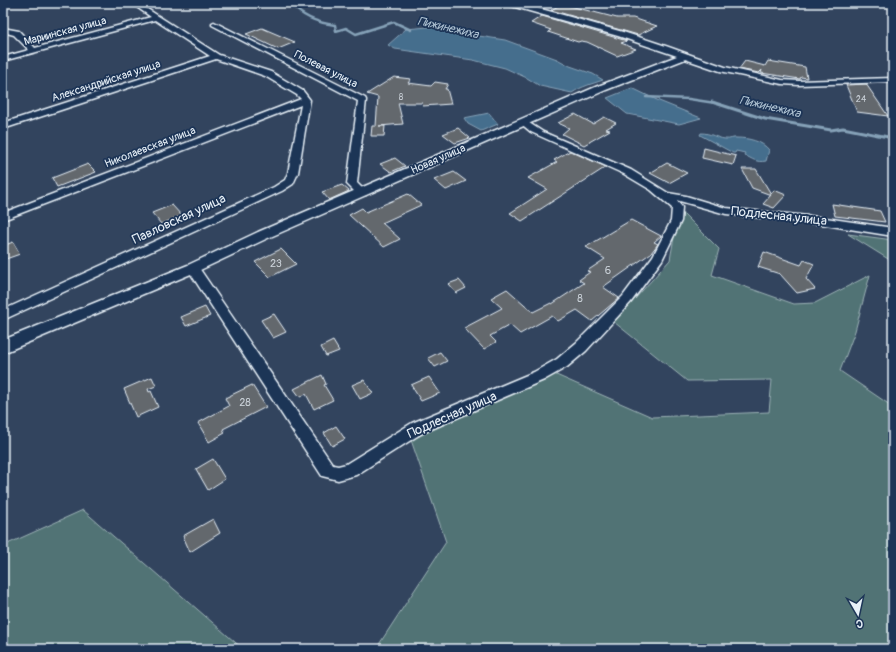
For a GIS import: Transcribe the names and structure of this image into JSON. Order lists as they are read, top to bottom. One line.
{"streets":{"street":["Мариинская улица","Полевая улица","Александрийская улица","Николаевская улица","Новая улица","Подлесная улица","Павловская улица"]},"crossings":[["Полевая улица","Новая улица"],["Николаевская улица","Павловская улица"],["Новая улица","Подлесная улица"]],"water":["Пижинежиха"],"house_numbers":["8","24","23","6","8","28"],"north":"bottom"}
